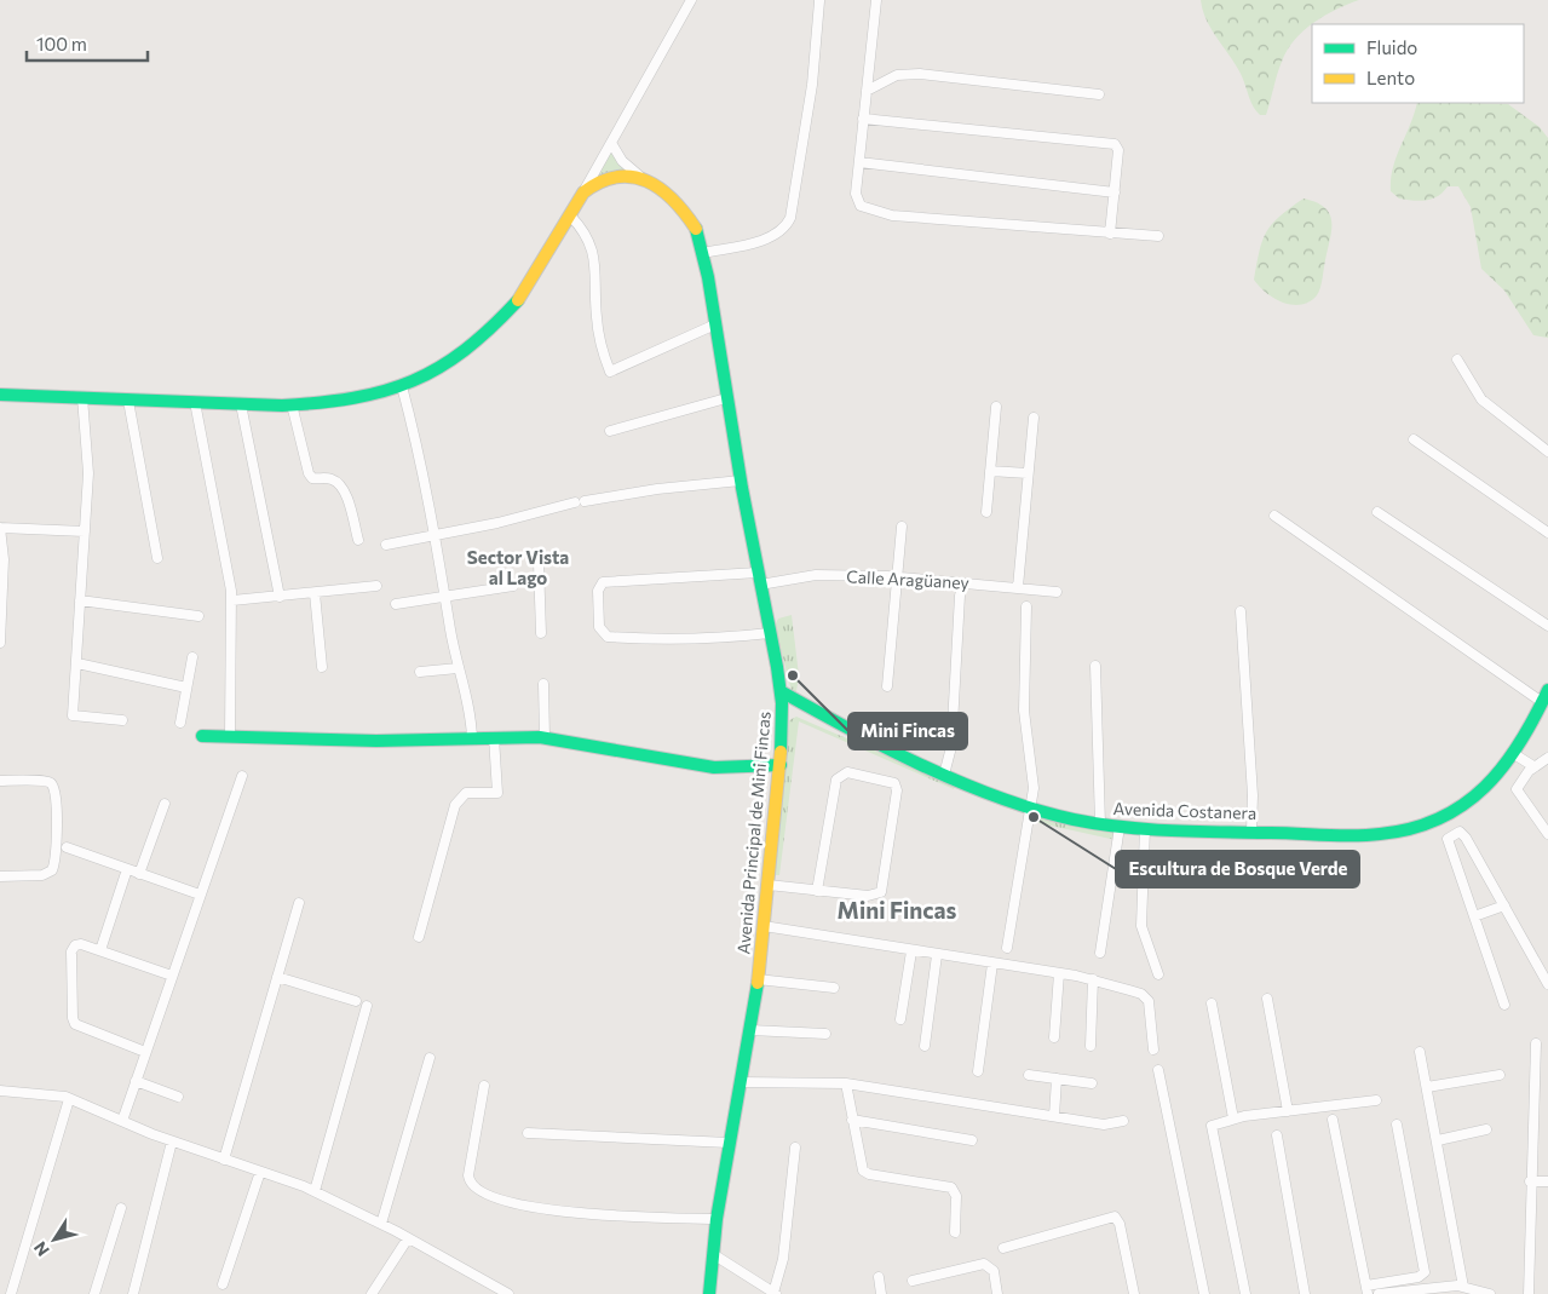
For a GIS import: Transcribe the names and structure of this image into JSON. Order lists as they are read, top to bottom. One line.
{"streets":{"street":["Calle Aragüaney","Avenida Costanera","Avenida Principal de Mini Fincas"]},"crossings":[["Calle Aragüaney","Avenida Principal de Mini Fincas"],["Avenida Costanera","Avenida Principal de Mini Fincas"]],"districts":["Sector Vista al Lago","Mini Fincas"],"places":["Mini Fincas","Escultura de Bosque Verde"],"legend":["Fluido","Lento"],"scale_bar":"100 m","north":"bottom left"}
